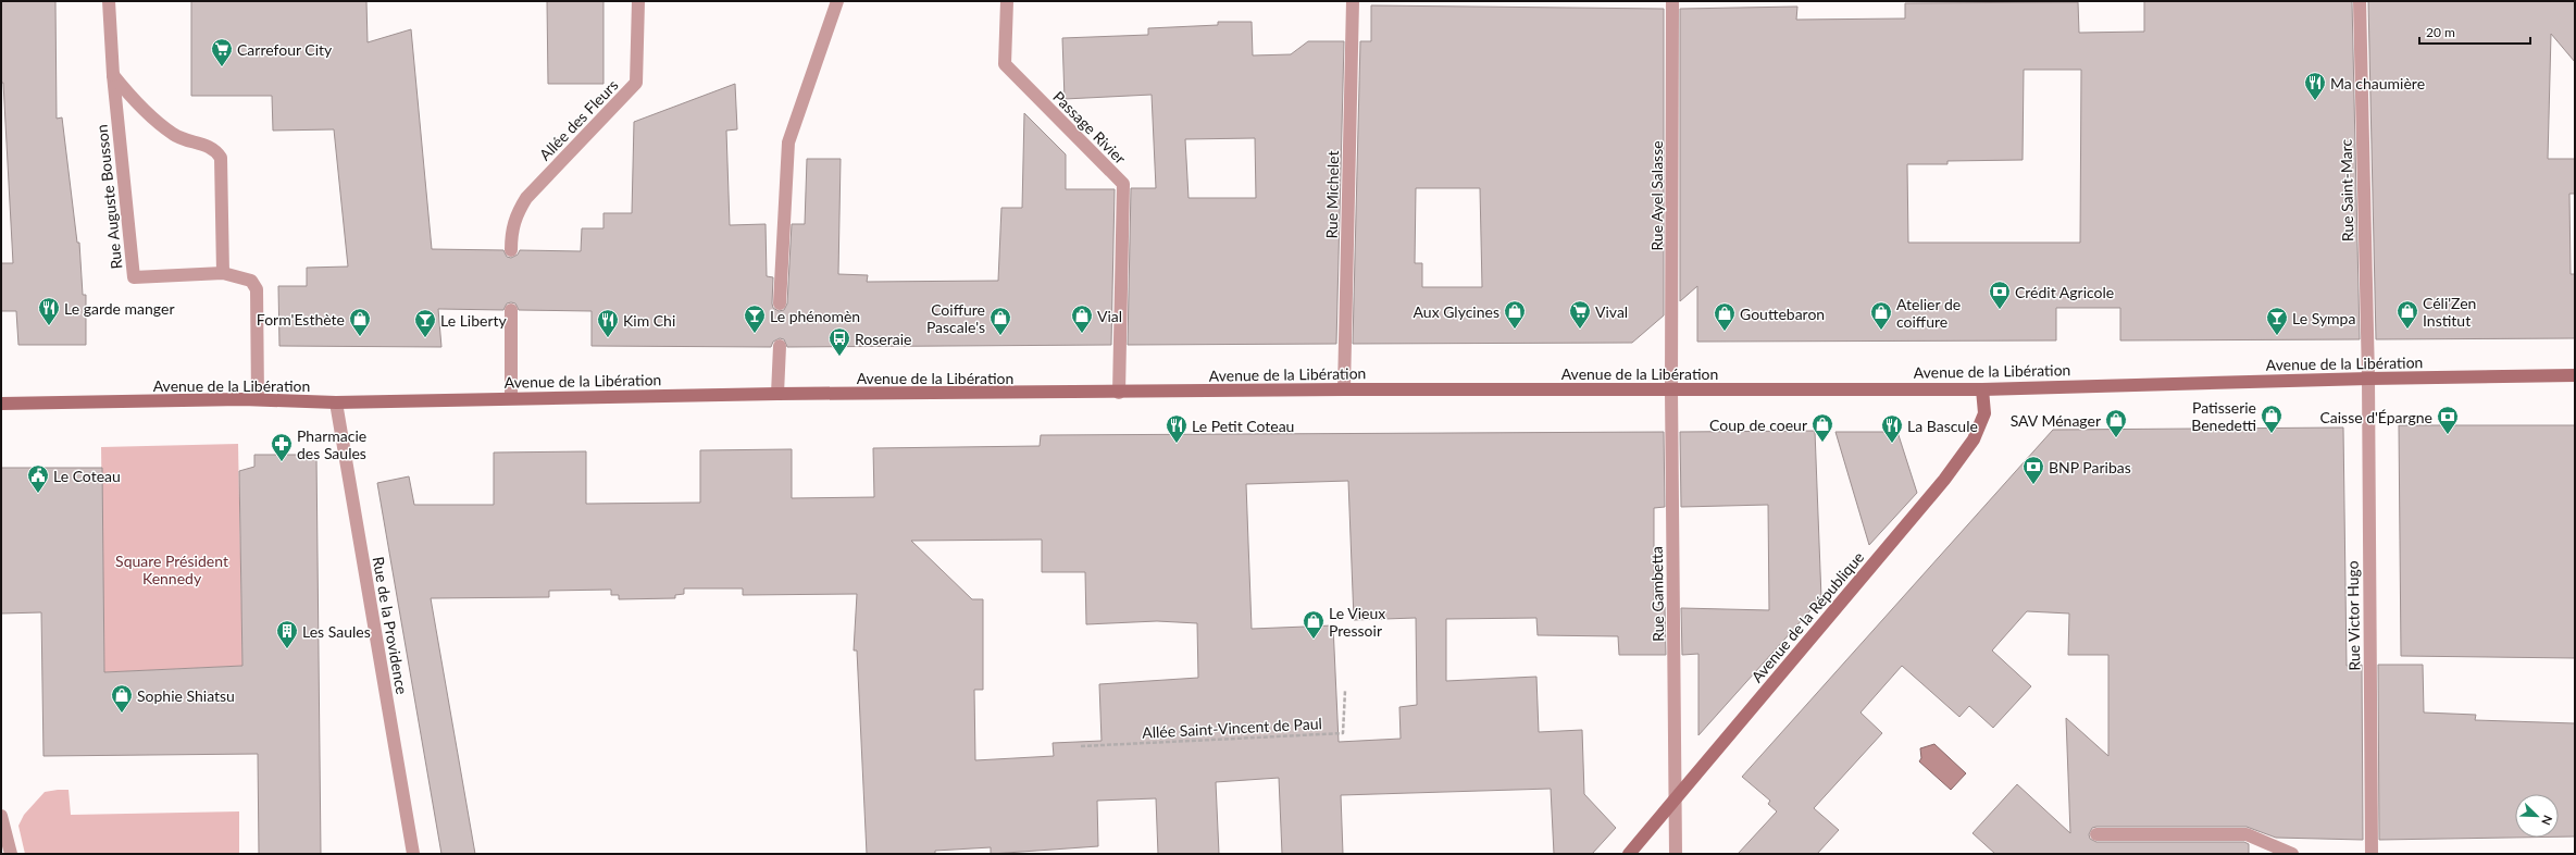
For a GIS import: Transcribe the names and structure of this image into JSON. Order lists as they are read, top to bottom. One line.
{"streets":{"street":["Allée des Fleurs","Passage Rivier","Rue Saint-Marc","Rue Michelet","Rue Ayel Salasse","Rue Auguste Bousson","Avenue de la Libération","Rue Gambetta","Rue Victor Hugo","Avenue de la République","Rue de la Providence"],"path":["Allée Saint-Vincent de Paul"]},"crossings":[["Passage Rivier","Avenue de la Libération"],["Rue Saint-Marc","Avenue de la Libération"],["Rue Saint-Marc","Rue Victor Hugo"],["Rue Michelet","Avenue de la Libération"],["Rue Ayel Salasse","Avenue de la Libération"],["Rue Ayel Salasse","Rue Gambetta"],["Rue Auguste Bousson","Avenue de la Libération"],["Avenue de la Libération","Rue Gambetta"],["Avenue de la Libération","Rue Victor Hugo"],["Avenue de la Libération","Avenue de la République"],["Avenue de la Libération","Rue de la Providence"],["Rue Gambetta","Avenue de la République"]],"parks":["Square Président Kennedy"],"places":{"supermarket":["Carrefour City","Vival"],"restaurant":["Ma chaumière","Le garde manger","Kim Chi","Le Petit Coteau","La Bascule"],"bank":["Crédit Agricole","Caisse d'Épargne","BNP Paribas"],"shop":["Aux Glycines","Céli'Zen Institut","Atelier de coiffure","Gouttebaron","Vial","Coiffure Pascale's","Form'Esthète","Patisserie Benedetti","SAV Ménager","Coup de coeur","Le Vieux Pressoir","Sophie Shiatsu"],"bar":["Le phénomèn","Le Sympa","Le Liberty"],"bus stop":["Roseraie"],"pharmacy":["Pharmacie des Saules"],"public building":["Le Coteau"],"building":["Les Saules"]},"scale_bar":"20 m","north":"bottom right"}
